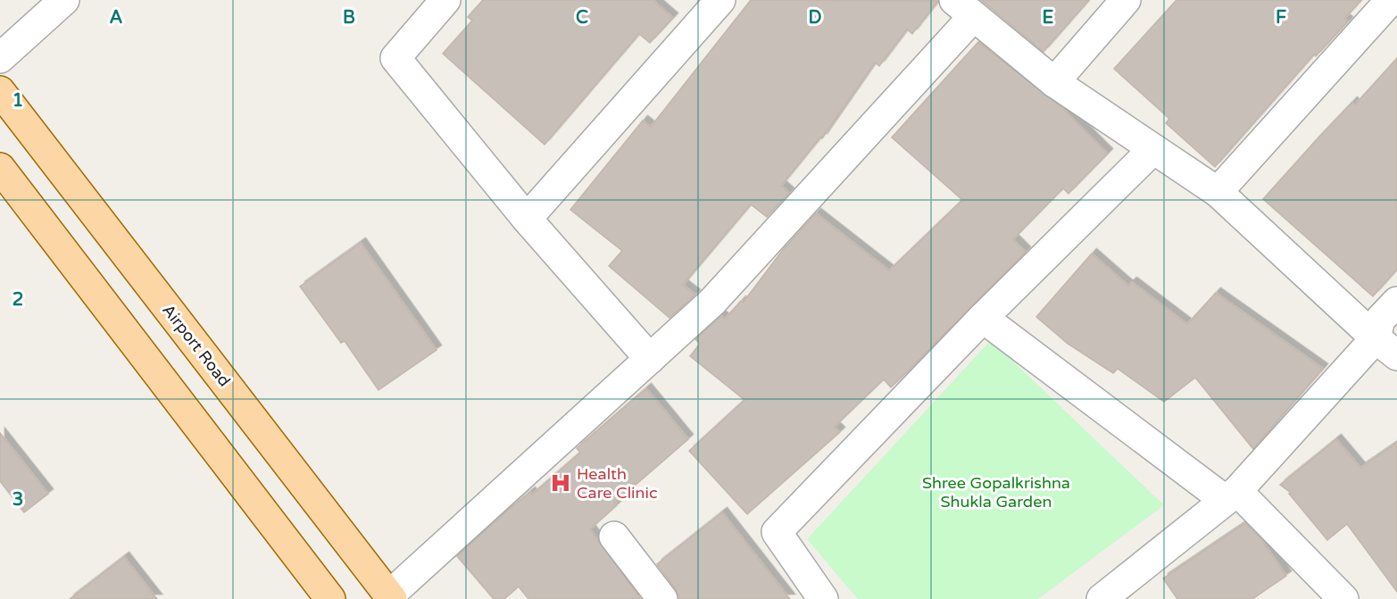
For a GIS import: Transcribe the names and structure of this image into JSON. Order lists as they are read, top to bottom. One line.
{"streets":{"main road":["Airport Road"]},"parks":["Shree Gopalkrishna Shukla Garden"],"places":{"hospital":["Health Care Clinic"]},"grid":{"columns":["A","B","C","D","E","F"],"rows":["1","2","3"]}}
